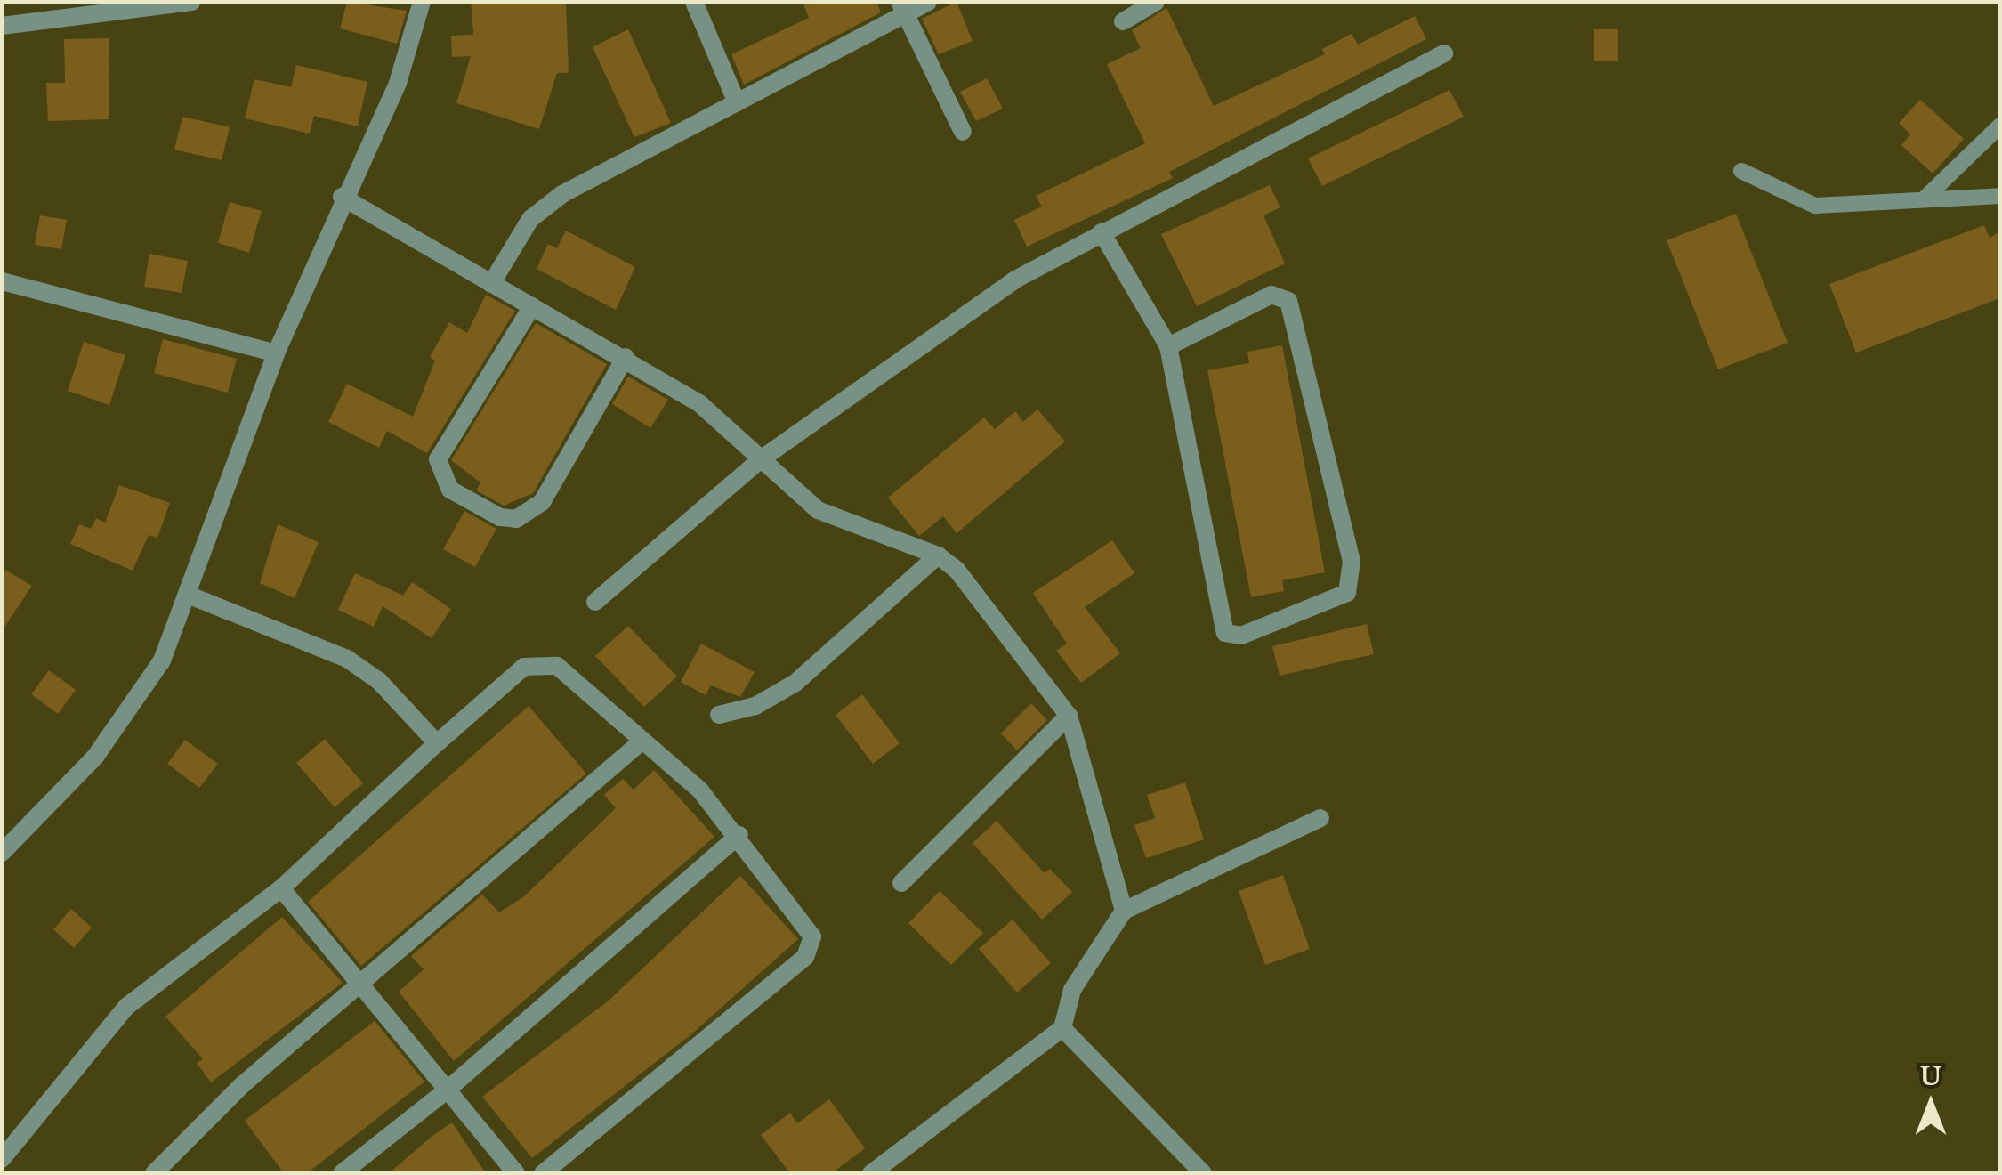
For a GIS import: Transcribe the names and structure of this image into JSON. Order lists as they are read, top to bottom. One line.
{"north":"top"}
